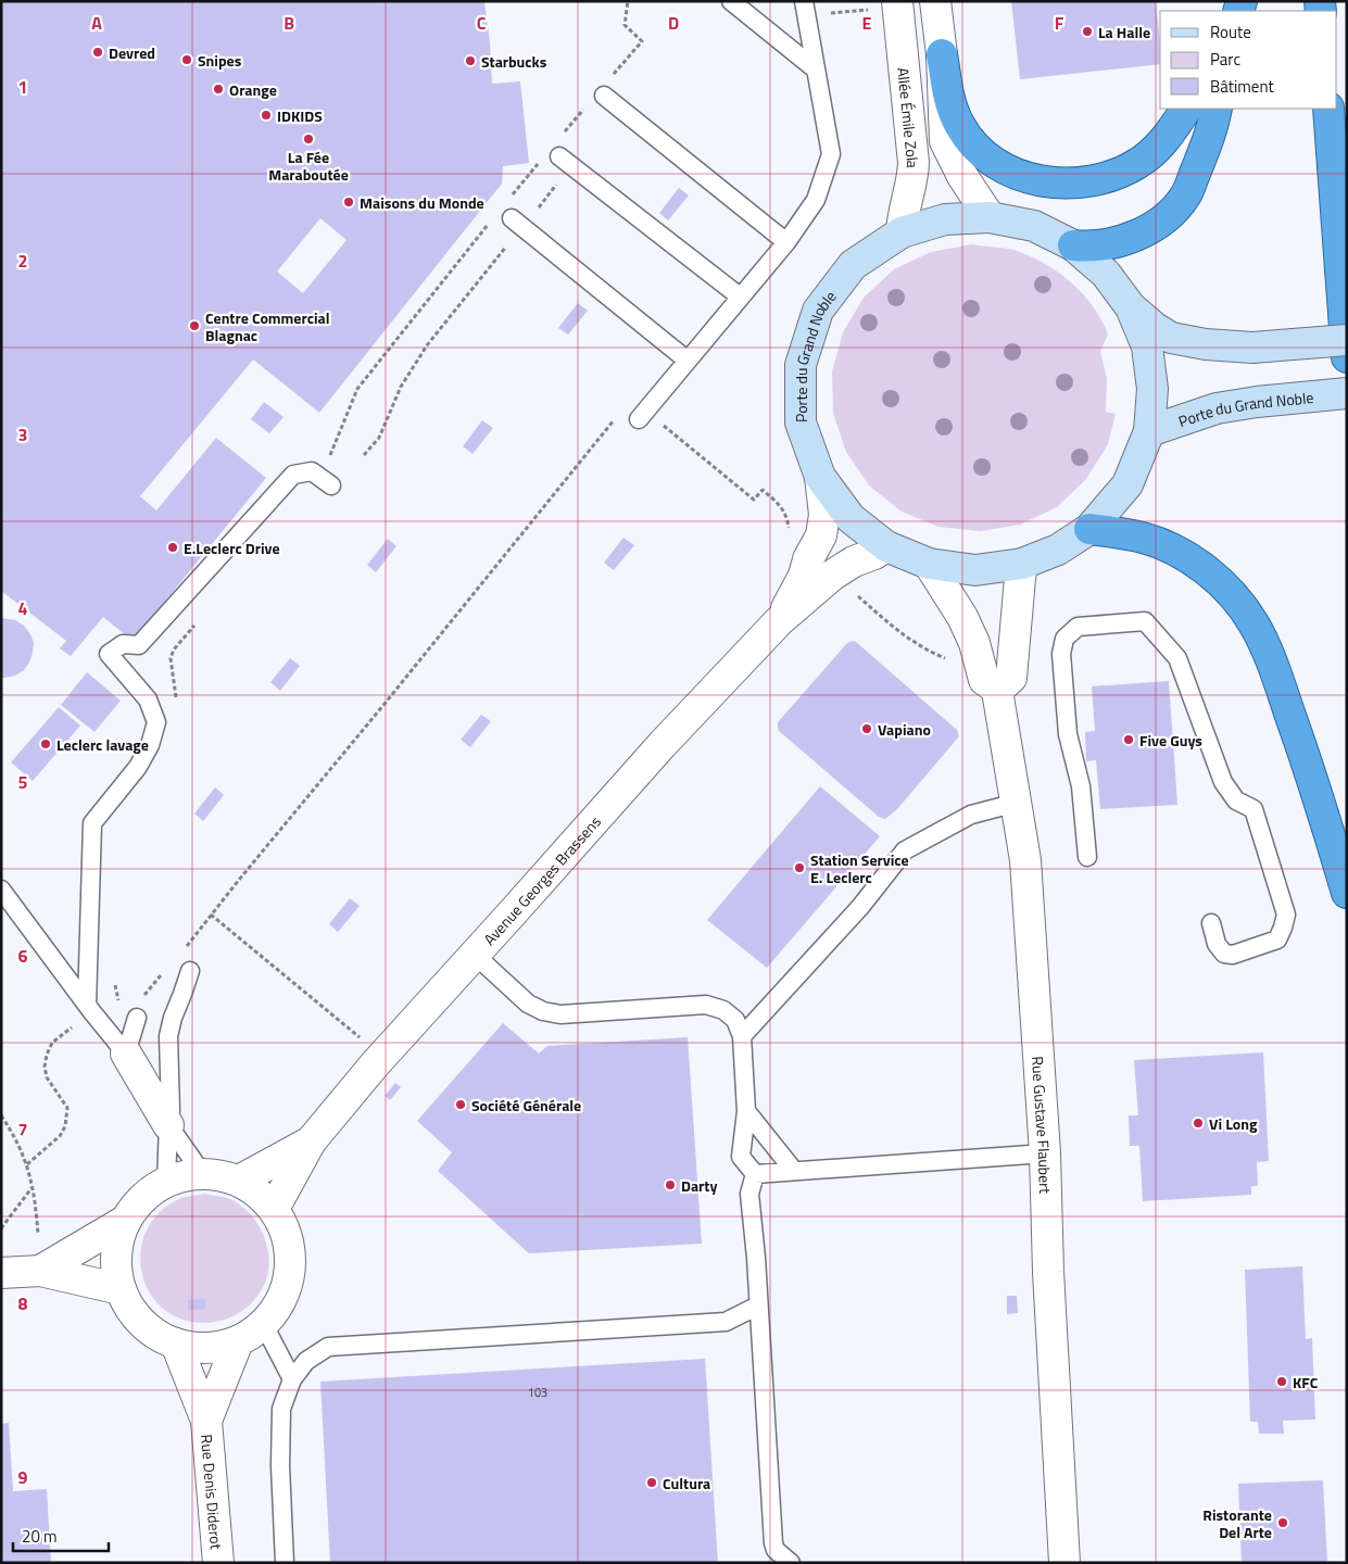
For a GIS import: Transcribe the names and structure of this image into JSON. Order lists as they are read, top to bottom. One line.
{"streets":{"main road":["Porte du Grand Noble"],"street":["Allée Émile Zola","Avenue Georges Brassens","Rue Gustave Flaubert","Rue Denis Diderot"]},"crossings":[["Allée Émile Zola","Porte du Grand Noble"],["Porte du Grand Noble","Avenue Georges Brassens"],["Avenue Georges Brassens","Rue Denis Diderot"]],"places":["La Halle","Devred","Snipes","Starbucks","Orange","IDKIDS","La Fée Maraboutée","Maisons du Monde","Centre Commercial Blagnac","E.Leclerc Drive","Vapiano","Five Guys","Leclerc lavage","Station Service E. Leclerc","Société Générale","Vi Long","Darty","KFC","Cultura","Ristorante Del Arte"],"house_numbers":["103"],"legend":["Route","Parc","Bâtiment"],"scale_bar":"20 m","grid":{"columns":["A","B","C","D","E","F"],"rows":["1","2","3","4","5","6","7","8","9"]}}
